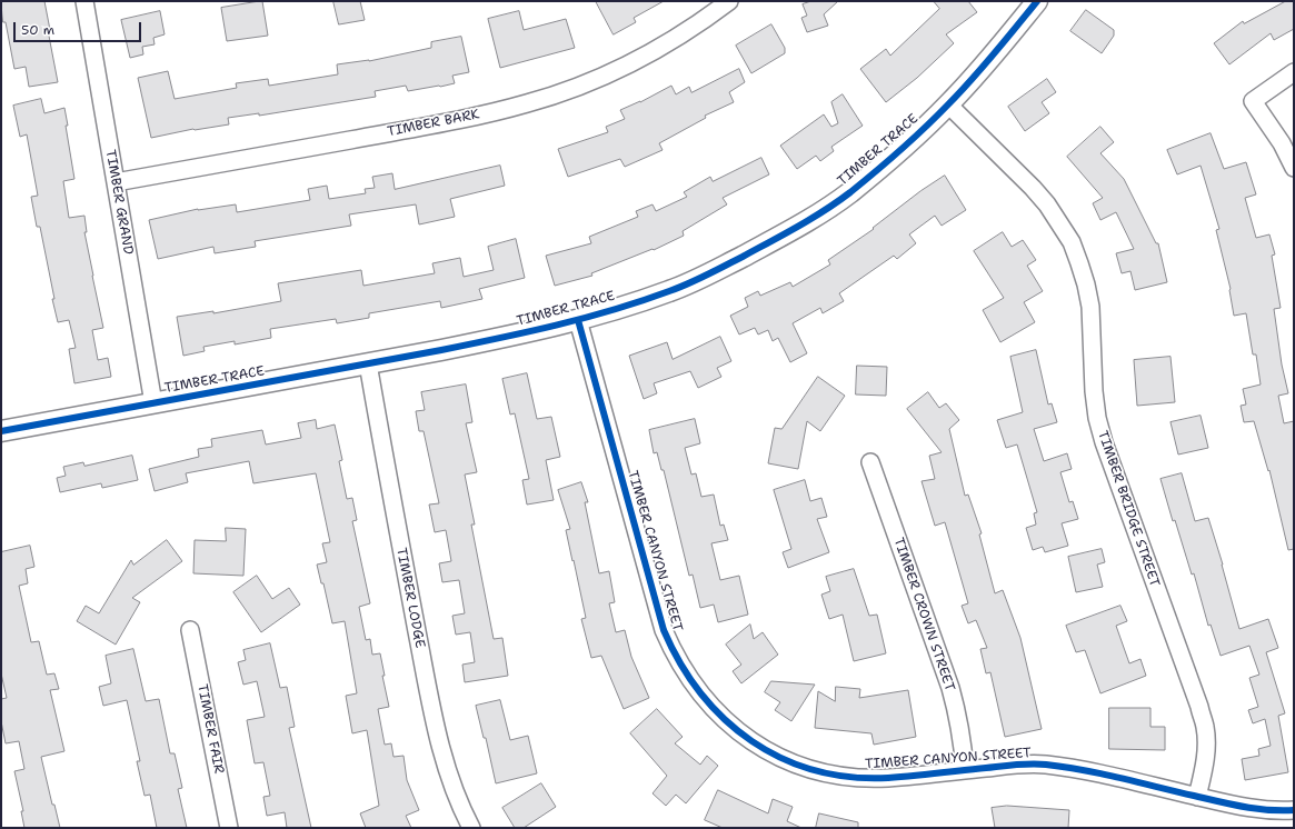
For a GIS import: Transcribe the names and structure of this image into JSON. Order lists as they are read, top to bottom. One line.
{"streets":{"street":["TIMBER BARK","TIMBER TRACE","TIMBER GRAND","TIMBER BRIDGE STREET","TIMBER CANYON STREET","TIMBER LODGE","TIMBER CROWN STREET","TIMBER FAIR"]},"crossings":[["TIMBER BARK","TIMBER GRAND"],["TIMBER TRACE","TIMBER GRAND"],["TIMBER TRACE","TIMBER BRIDGE STREET"],["TIMBER TRACE","TIMBER CANYON STREET"],["TIMBER TRACE","TIMBER LODGE"],["TIMBER BRIDGE STREET","TIMBER CANYON STREET"],["TIMBER CANYON STREET","TIMBER CROWN STREET"]],"scale_bar":"50 m"}
